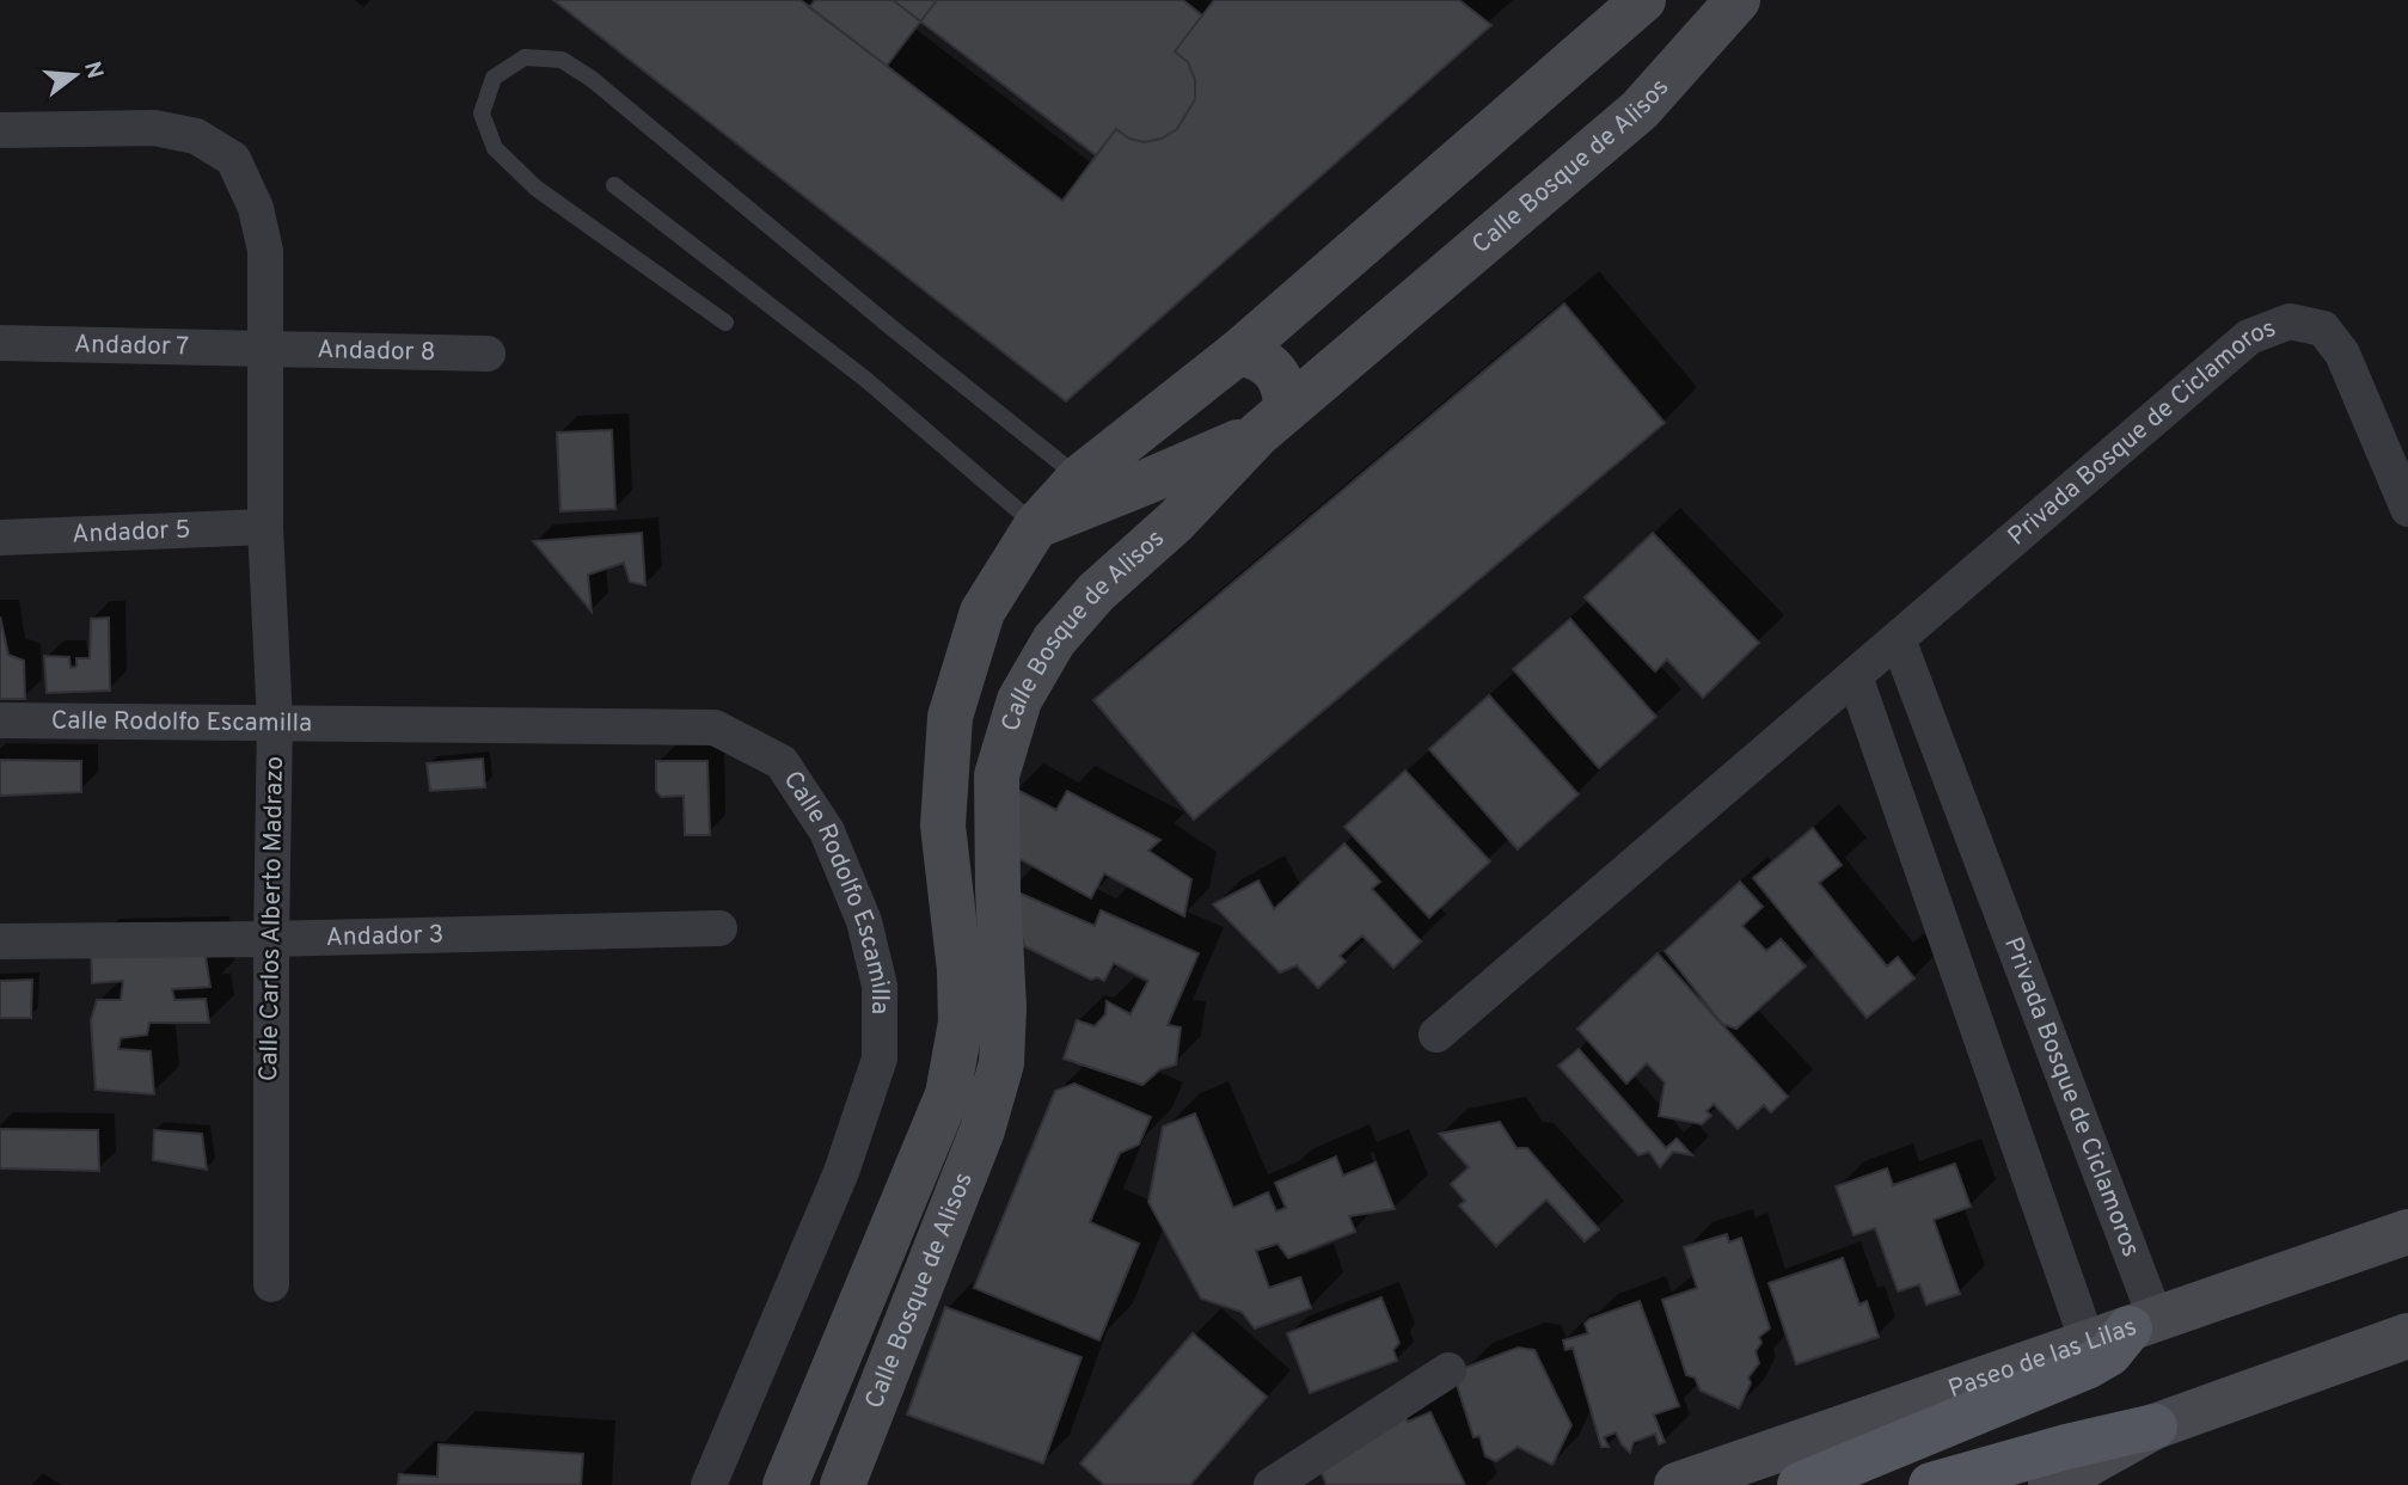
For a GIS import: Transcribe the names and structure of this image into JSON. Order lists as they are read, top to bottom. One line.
{"streets":{"street":["Calle Bosque de Alisos","Andador 7","Andador 8","Privada Bosque de Ciclamoros","Andador 5","Calle Rodolfo Escamilla","Calle Carlos Alberto Madrazo","Andador 3","Paseo de las Lilas"]},"crossings":[["Andador 7","Andador 8"],["Andador 7","Calle Carlos Alberto Madrazo"],["Andador 8","Calle Carlos Alberto Madrazo"],["Privada Bosque de Ciclamoros","Paseo de las Lilas"],["Andador 5","Calle Carlos Alberto Madrazo"],["Calle Rodolfo Escamilla","Calle Carlos Alberto Madrazo"],["Calle Carlos Alberto Madrazo","Andador 3"]],"north":"right"}
